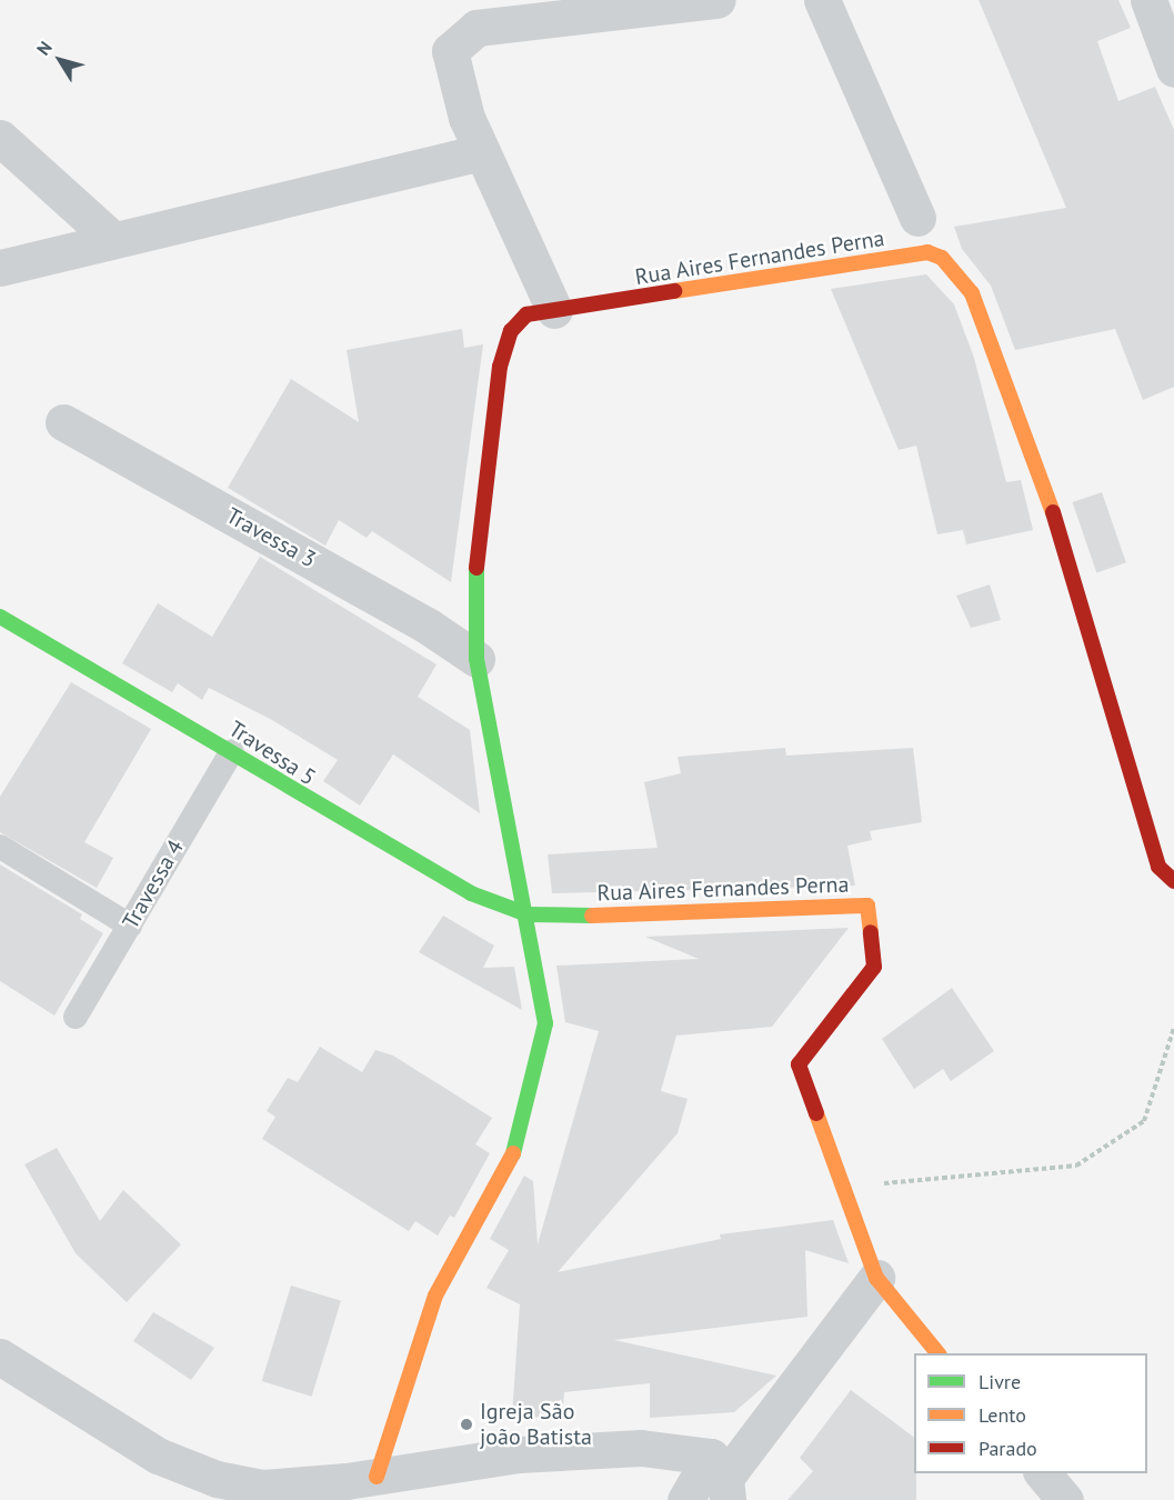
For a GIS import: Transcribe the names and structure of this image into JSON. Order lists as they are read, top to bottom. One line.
{"streets":{"street":["Rua Aires Fernandes Perna","Travessa 3","Travessa 5"],"lane":["Travessa 4"]},"crossings":[["Rua Aires Fernandes Perna","Travessa 3"],["Rua Aires Fernandes Perna","Travessa 5"],["Travessa 5","Travessa 4"]],"places":["Igreja São joão Batista"],"legend":["Livre","Lento","Parado"],"north":"top left"}
